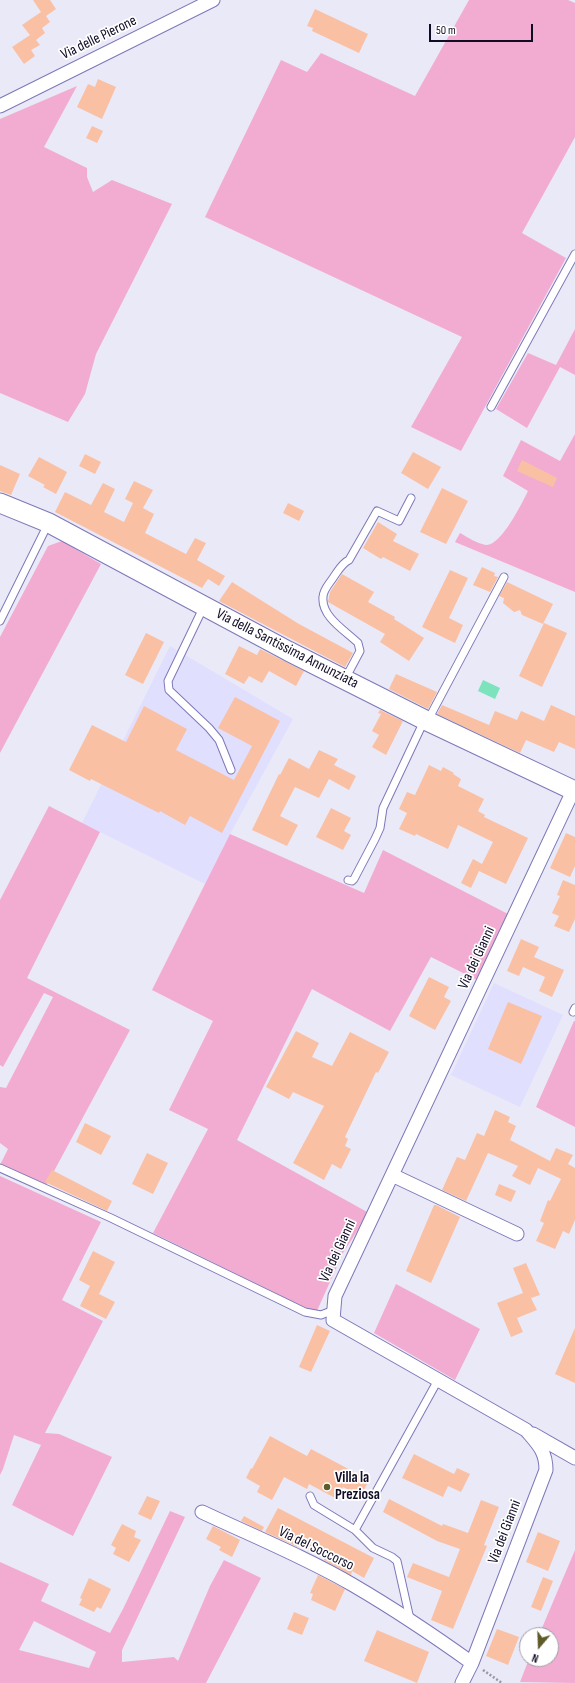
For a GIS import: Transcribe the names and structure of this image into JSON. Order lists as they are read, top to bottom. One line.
{"streets":{"street":["Via delle Pierone","Via della Santissima Annunziata","Via dei Gianni","Via del Soccorso"]},"crossings":[["Via della Santissima Annunziata","Via dei Gianni"],["Via dei Gianni","Via del Soccorso"]],"places":["Villa la Preziosa"],"scale_bar":"50 m","north":"bottom"}
